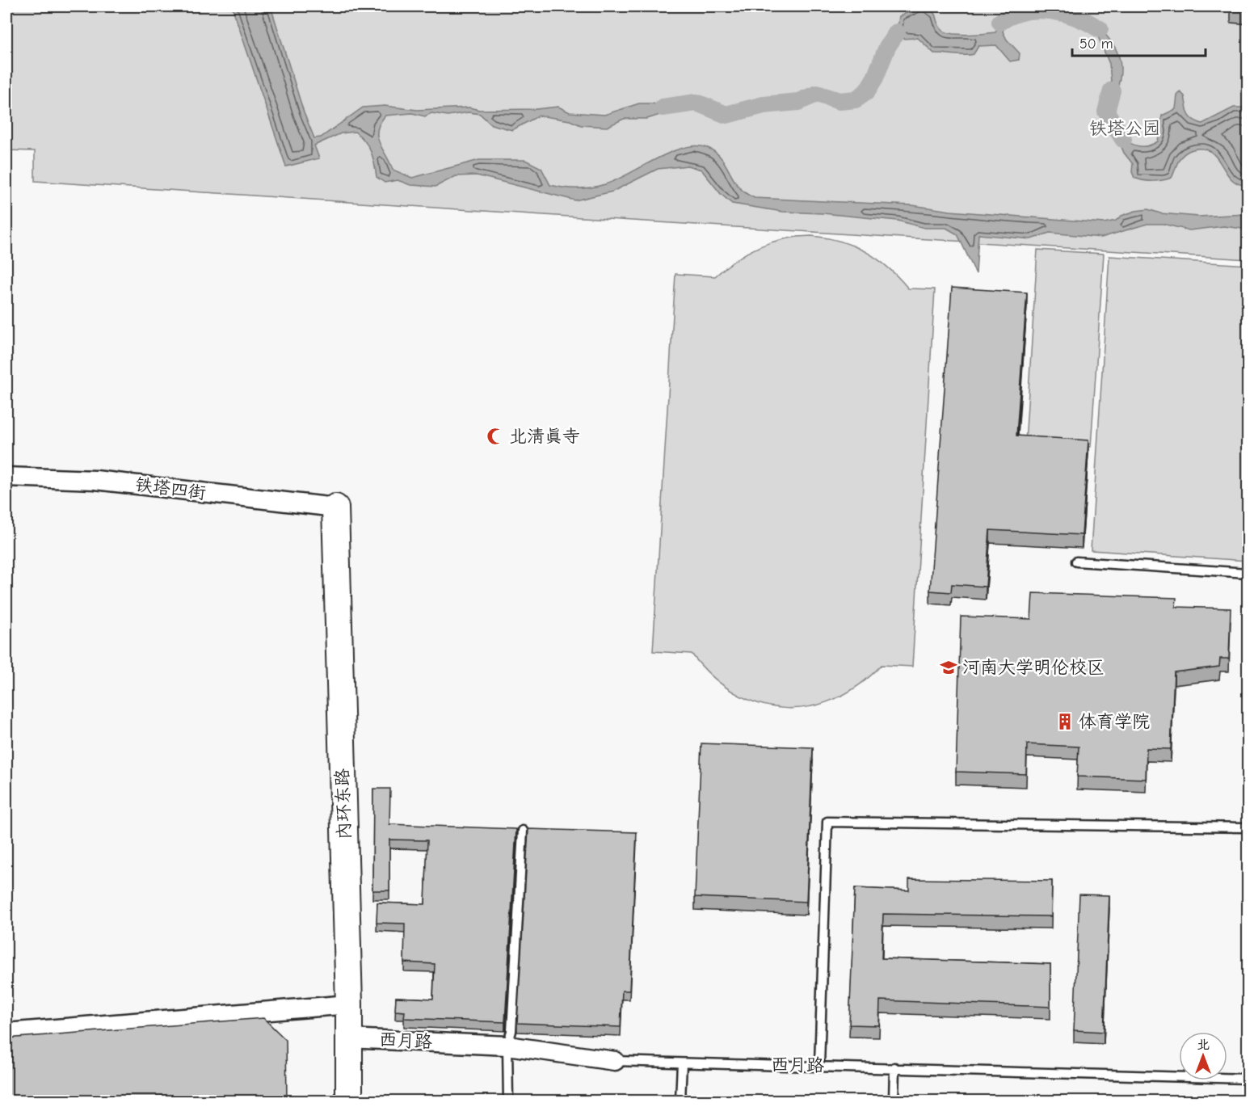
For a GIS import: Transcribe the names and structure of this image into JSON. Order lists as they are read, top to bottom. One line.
{"streets":{"street":["铁塔四街","内环东路","西月路"]},"crossings":[["铁塔四街","内环东路"],["内环东路","西月路"]],"parks":["铁塔公园"],"places":{"mosque":["北清真寺"],"school or university":["河南大学明伦校区"],"building":["体育学院"]},"scale_bar":"50 m","north":"top"}
